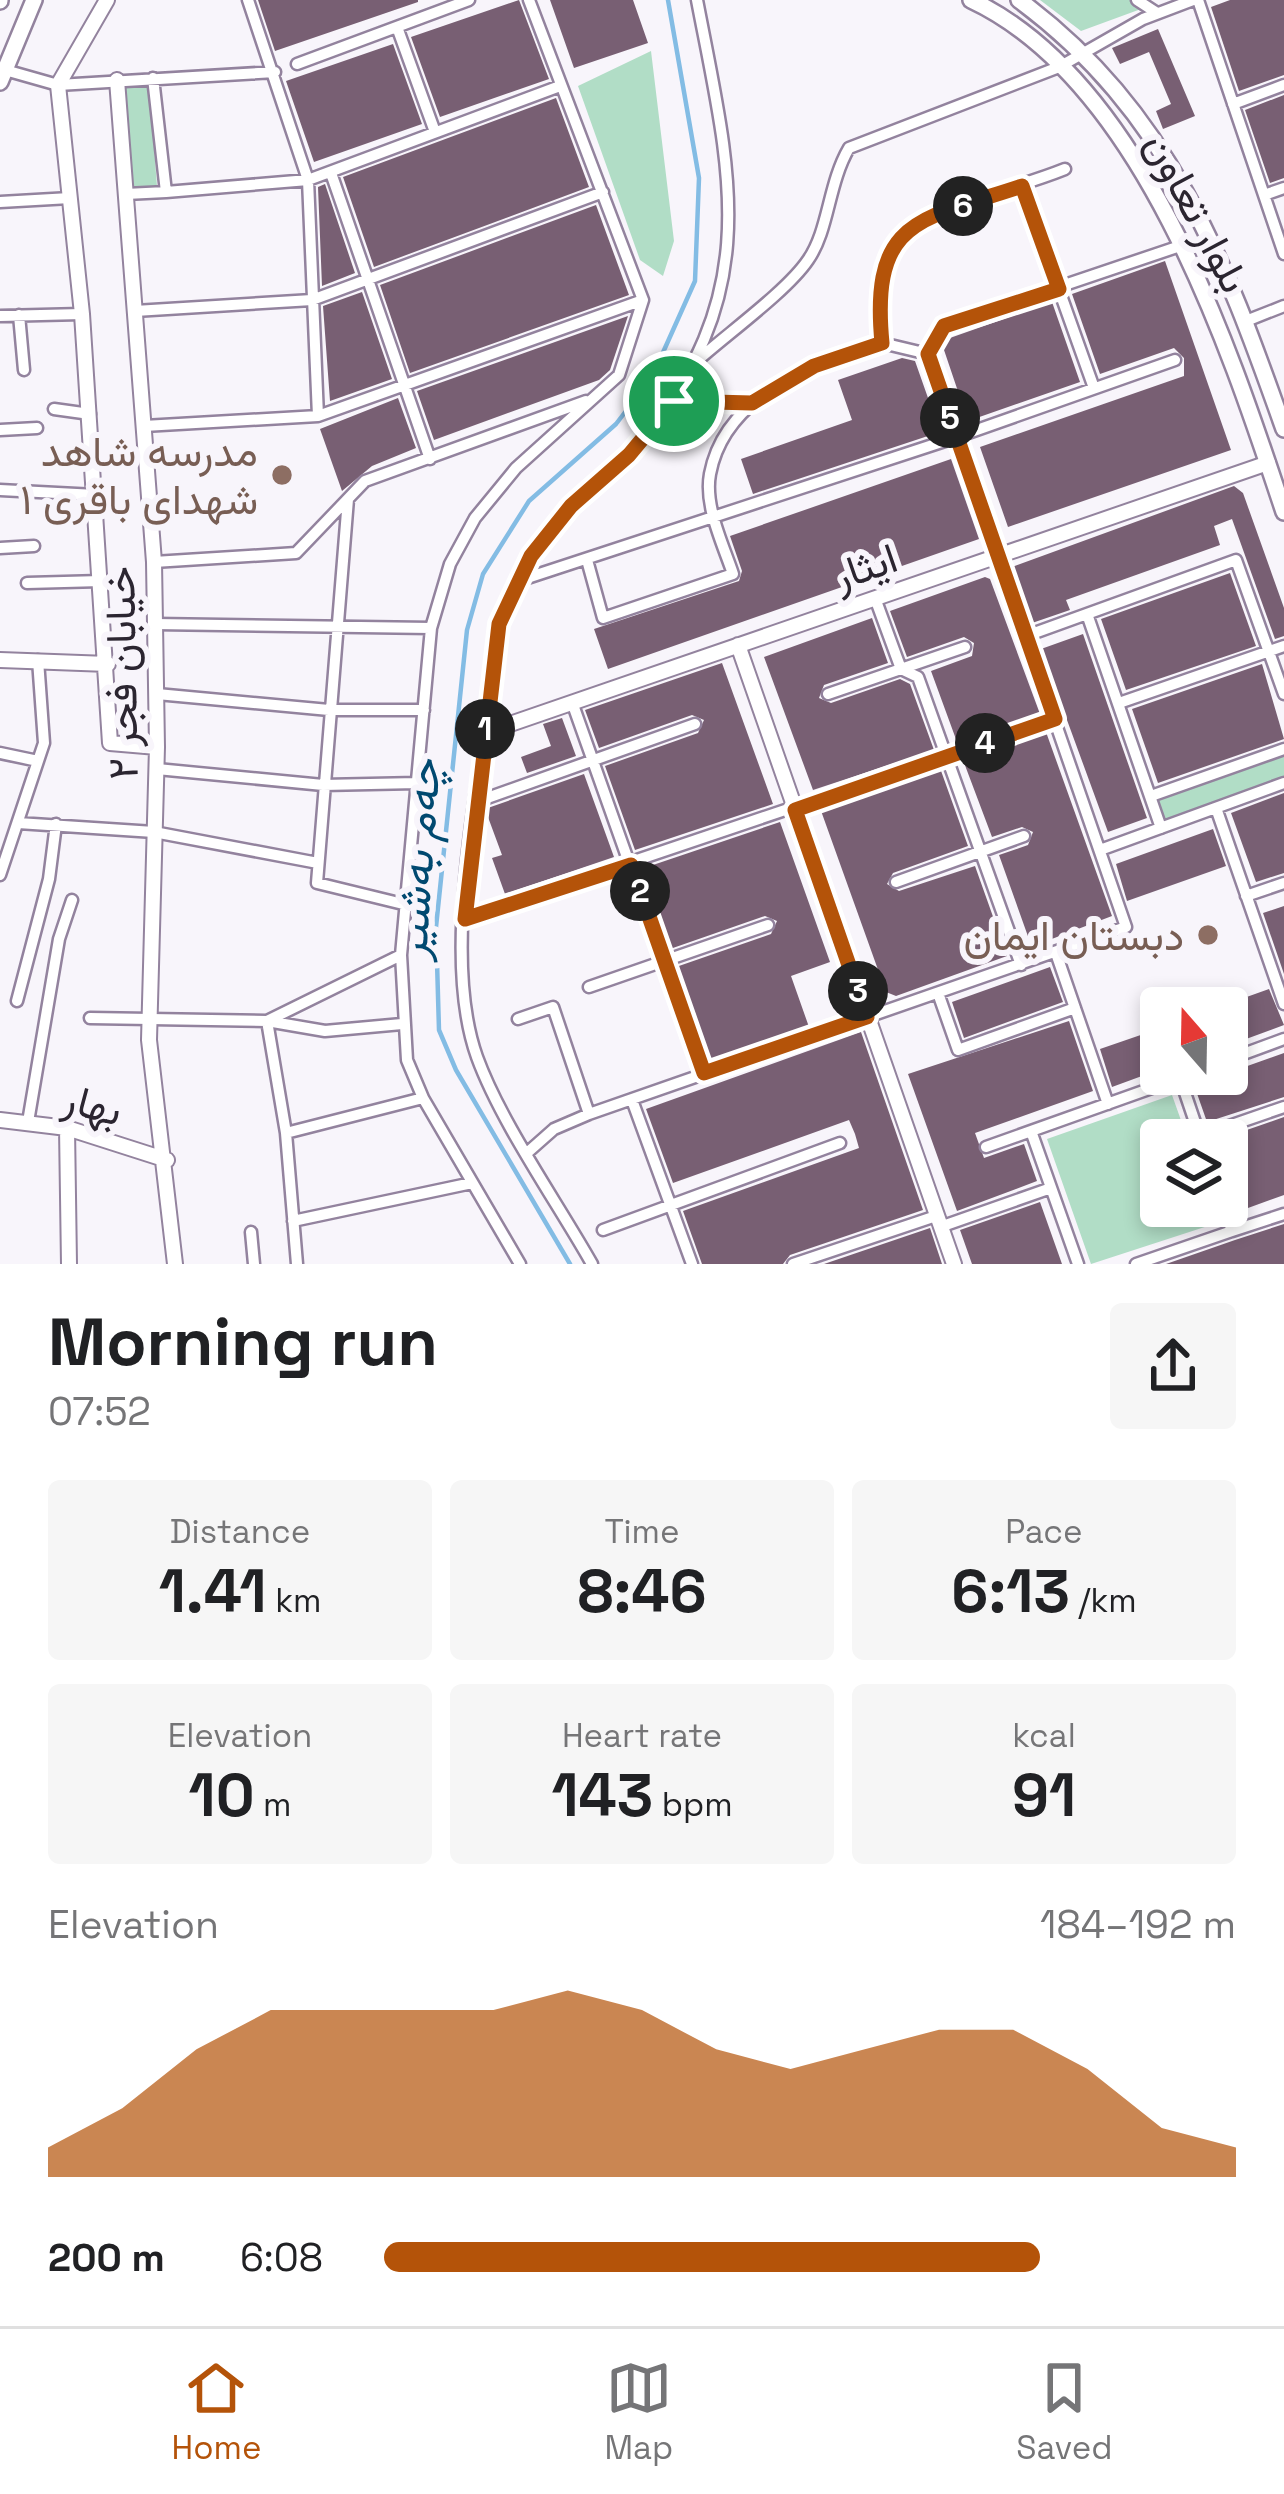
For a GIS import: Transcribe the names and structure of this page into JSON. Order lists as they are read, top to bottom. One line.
{"streets":{"main road":["بلوار تعاون"],"street":["ایثار","خیابان فجر ۲","بهار"]},"crossings":[["بلوار تعاون","ایثار"],["خیابان فجر ۲","بهار"]],"water":["چەم بەشیر"],"places":["مدرسه شاهد شهدای باقری ۱","دبستان ایمان"],"north":"top","page":{"pins":["6","5","1","4","2","3"],"heading":["Morning run","07:52"],"stats":[["Distance","1.41 km"],["Time","8:46"],["Pace","6:13 /km"],["Elevation","10 m"],["Heart rate","143 bpm"],["kcal","91"]],"chart":["Elevation","184–192 m"],"list":[{"name":"200 m","note":"6:08"}],"tabs":["Home","Map","Saved"]}}
